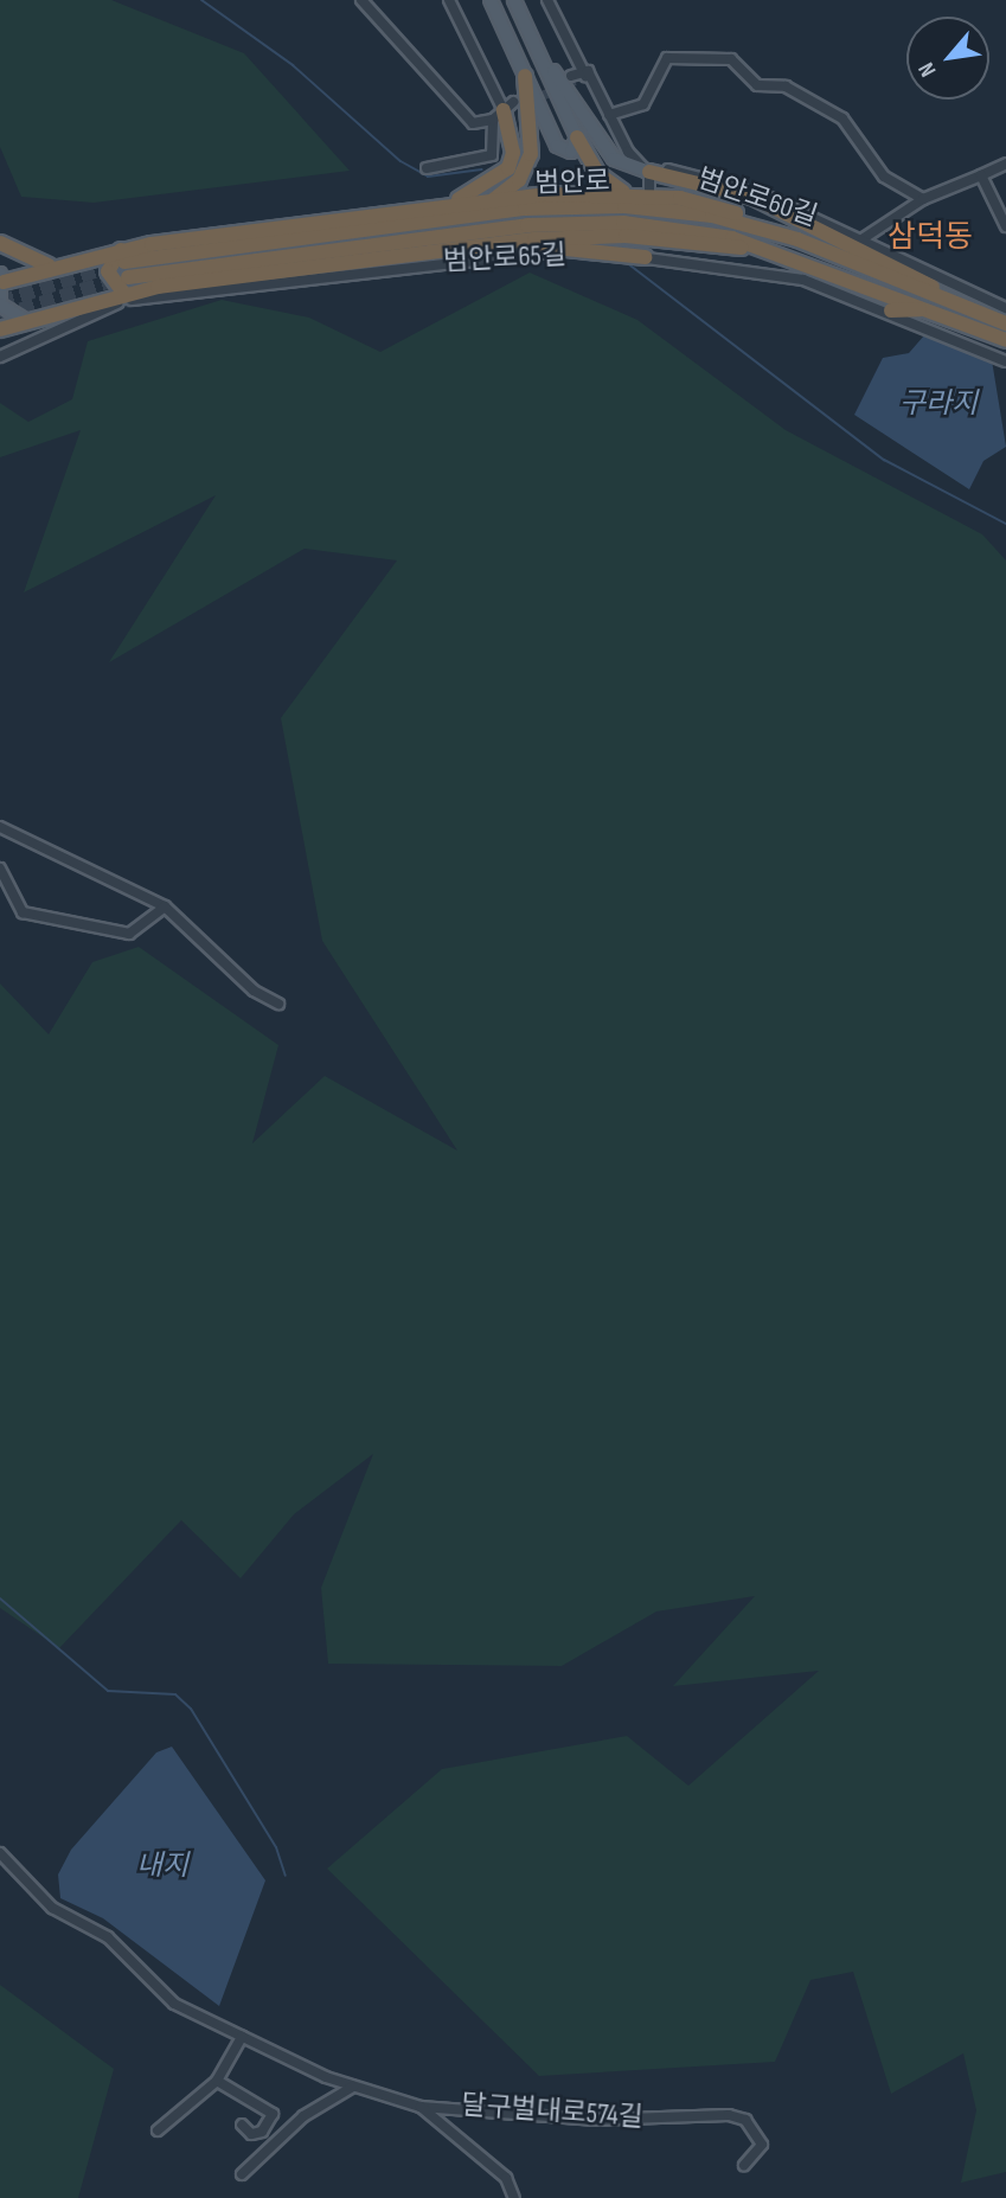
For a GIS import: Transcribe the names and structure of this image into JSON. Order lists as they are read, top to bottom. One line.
{"streets":{"highway":["범안로"],"street":["범안로60길","범안로65길","달구벌대로574길"]},"districts":["삼덕동"],"water":["구라지","내지"],"north":"bottom left"}
